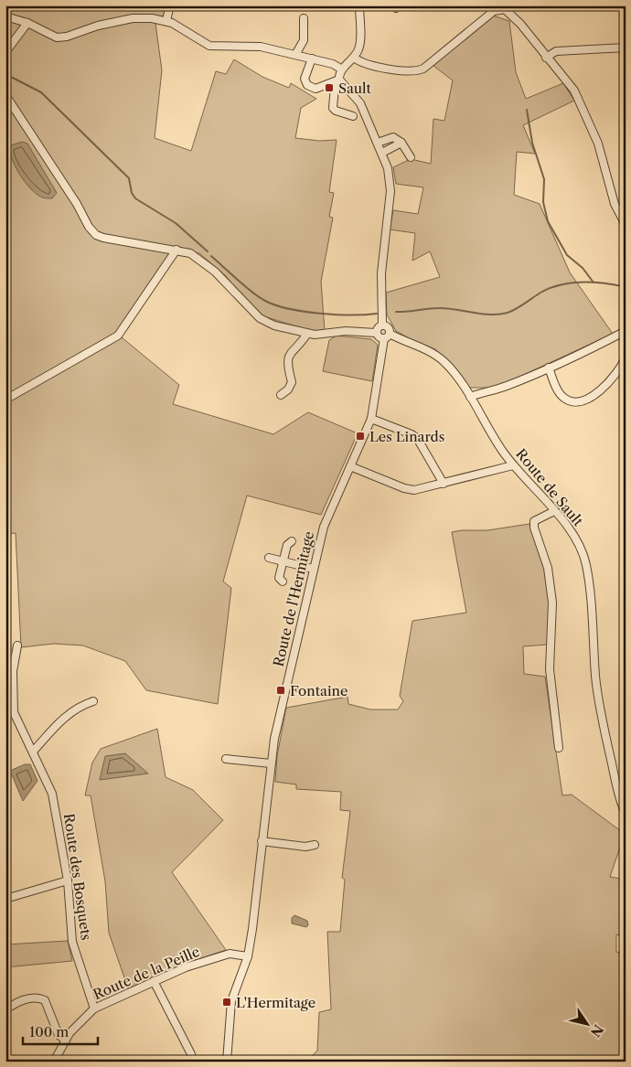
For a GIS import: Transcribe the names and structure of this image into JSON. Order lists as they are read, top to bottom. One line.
{"streets":{"street":["Route de Sault","Route de l'Hermitage","Route des Bosquets","Route de la Peille"]},"crossings":[["Route de Sault","Route de l'Hermitage"],["Route de l'Hermitage","Route de la Peille"],["Route des Bosquets","Route de la Peille"]],"places":{"transit":["Sault","Les Linards","Fontaine","L'Hermitage"]},"scale_bar":"100 m","north":"bottom right"}
